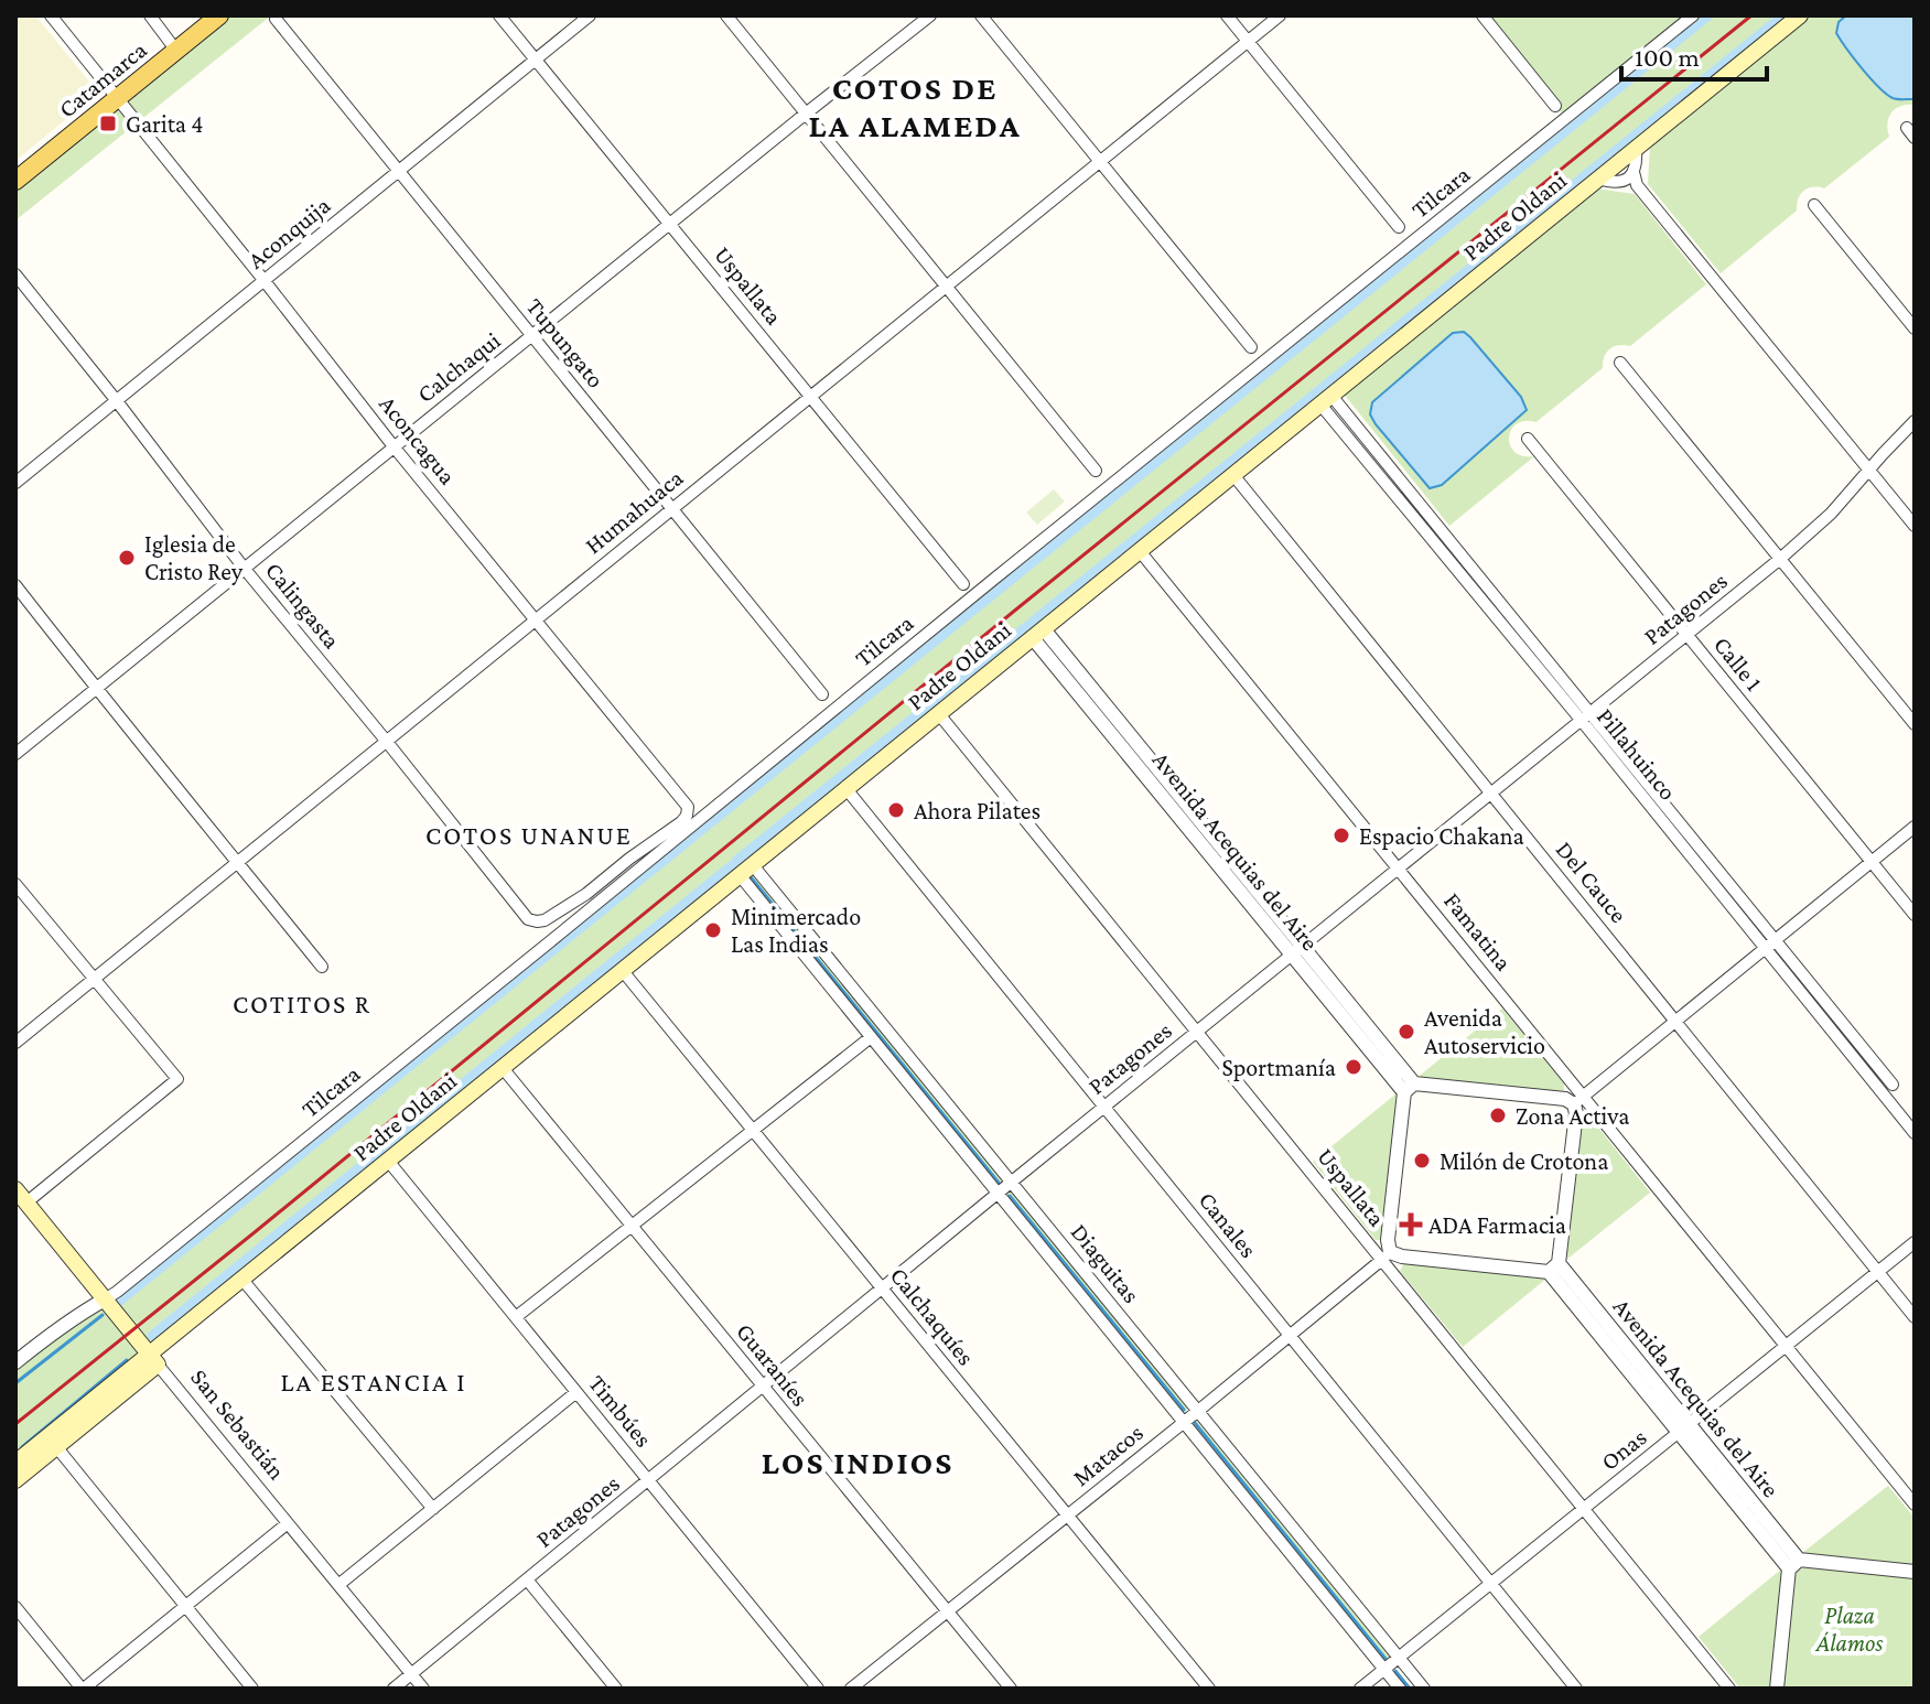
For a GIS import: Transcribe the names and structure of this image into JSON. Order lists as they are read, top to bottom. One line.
{"streets":{"main road":["Catamarca","Padre Oldani","San Sebastián"],"street":["Tilcara","Aconquija","Uspallata","Tupungato","Calchaqui","Aconcagua","Humahuaca","Calingasta","Patagones","Calle 1","Pillahuinco","Avenida Acequias del Aire","Del Cauce","Famatina","Canales","Diaguitas","Calchaquíes","Guaraníes","Timbúes","Onas","Matacos"]},"crossings":[["Catamarca","Aconcagua"],["Tilcara","San Sebastián"],["Padre Oldani","Uspallata"],["Padre Oldani","Pillahuinco"],["Padre Oldani","Avenida Acequias del Aire"],["Padre Oldani","Del Cauce"],["Padre Oldani","Famatina"],["Padre Oldani","Canales"],["Padre Oldani","Diaguitas"],["Padre Oldani","Calchaquíes"],["Padre Oldani","Guaraníes"],["Padre Oldani","Timbúes"],["Padre Oldani","San Sebastián"],["Aconquija","Uspallata"],["Aconquija","Tupungato"],["Aconquija","Aconcagua"],["Aconquija","Calingasta"],["Uspallata","Calchaqui"],["Uspallata","Humahuaca"],["Uspallata","Patagones"],["Uspallata","Onas"],["Uspallata","Matacos"],["Tupungato","Calchaqui"],["Tupungato","Humahuaca"],["Calchaqui","Aconcagua"],["Calchaqui","Calingasta"],["Aconcagua","Humahuaca"],["Aconcagua","Calingasta"],["Humahuaca","Calingasta"],["Patagones","Calle 1"],["Patagones","Pillahuinco"],["Patagones","Avenida Acequias del Aire"],["Patagones","Del Cauce"],["Patagones","Famatina"],["Patagones","Canales"],["Patagones","Diaguitas"],["Patagones","Calchaquíes"],["Patagones","Guaraníes"],["Patagones","Timbúes"],["Patagones","San Sebastián"],["Avenida Acequias del Aire","Onas"],["Del Cauce","Onas"],["Famatina","Onas"],["Canales","Onas"],["Canales","Matacos"],["Diaguitas","Onas"],["Diaguitas","Matacos"],["Calchaquíes","Matacos"],["Guaraníes","Matacos"]],"districts":["COTOS DE LA ALAMEDA","COTOS UNANUE","COTITOS R","LA ESTANCIA I","LOS INDIOS"],"parks":["Plaza Álamos"],"places":{"transit":["Garita 4"],"other":["Iglesia de Cristo Rey","Ahora Pilates","Espacio Chakana","Minimercado Las Indias","Avenida Autoservicio","Sportmanía","Zona Activa","Milón de Crotona"],"health":["ADA Farmacia"]},"scale_bar":"100 m"}
